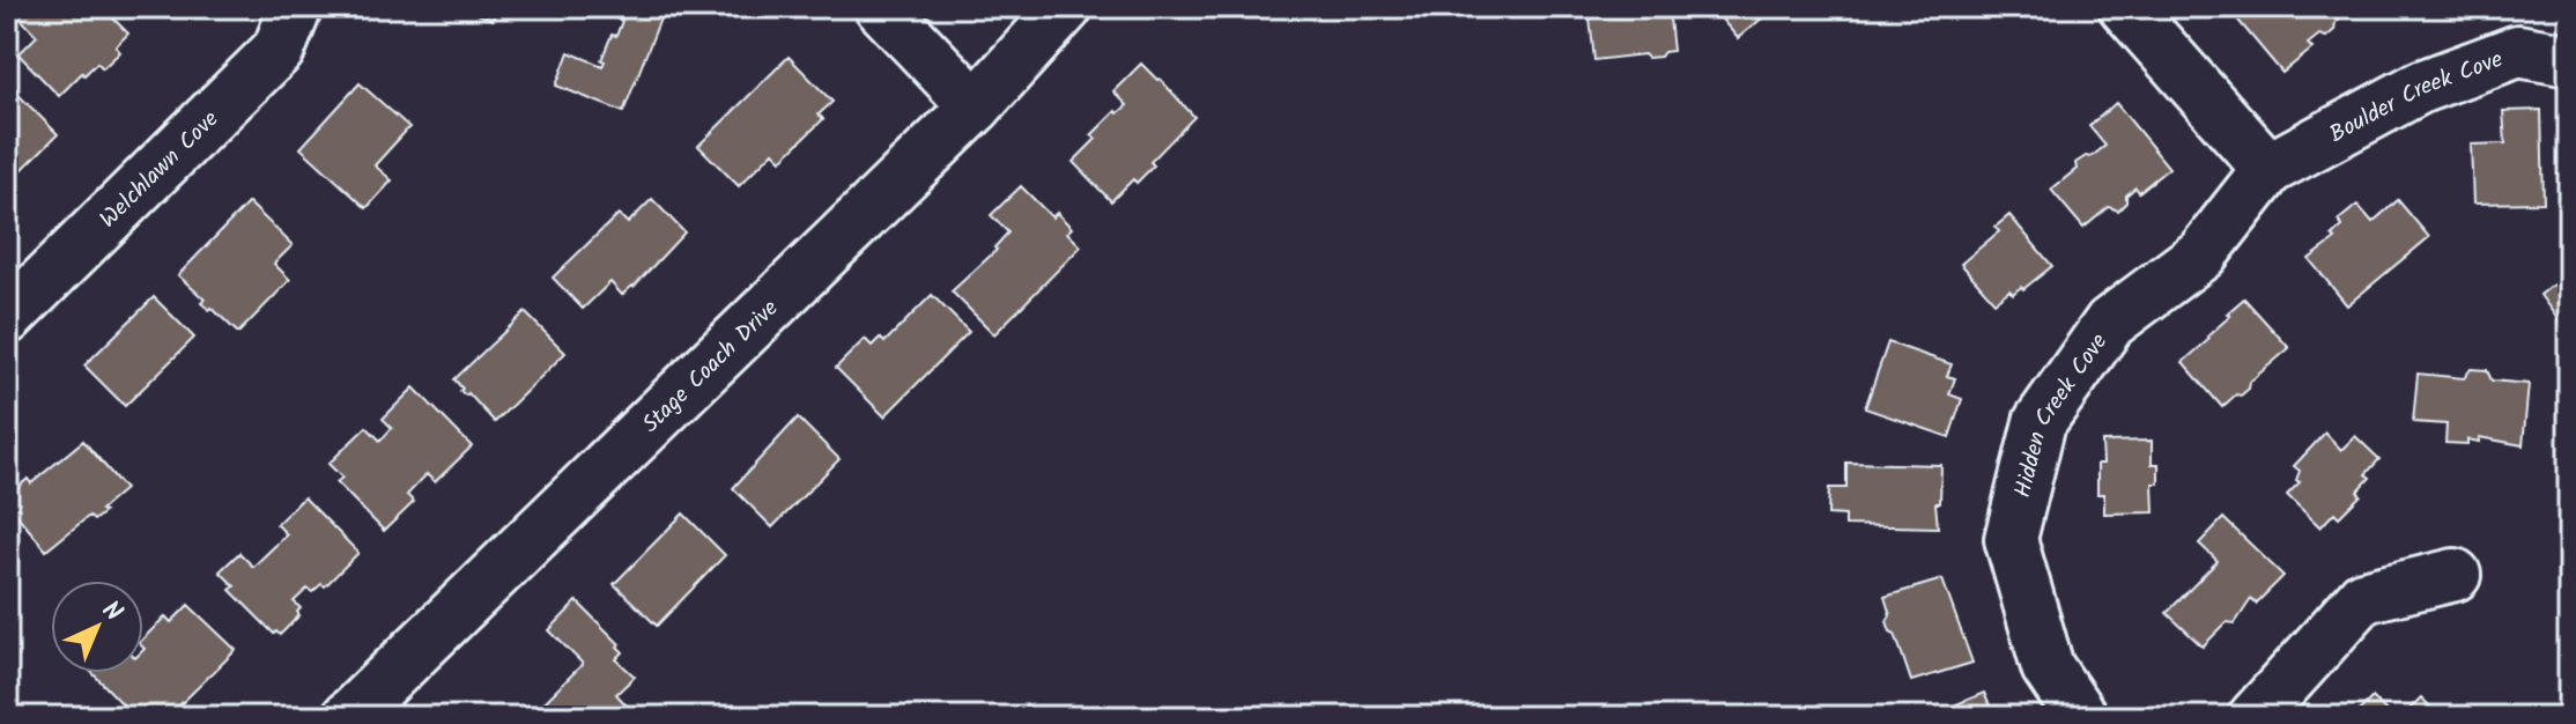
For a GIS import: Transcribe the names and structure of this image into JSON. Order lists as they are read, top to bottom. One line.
{"streets":{"street":["Boulder Creek Cove","Welchlawn Cove","Stage Coach Drive","Hidden Creek Cove"]},"crossings":[["Boulder Creek Cove","Hidden Creek Cove"]],"north":"top right"}
